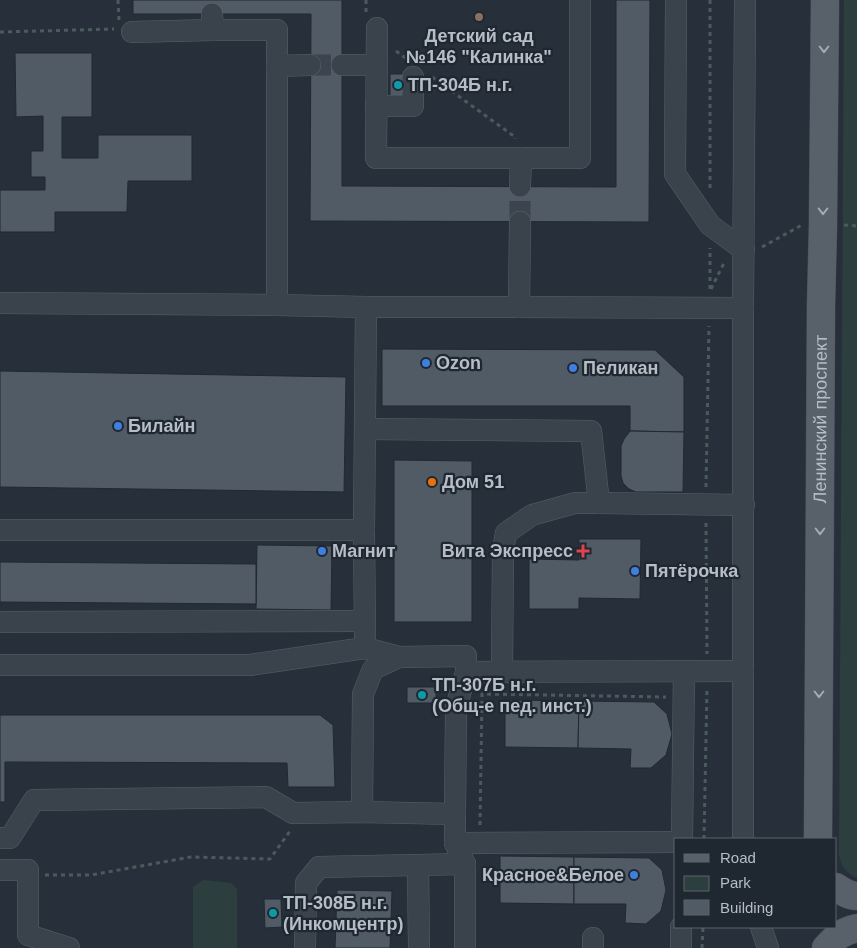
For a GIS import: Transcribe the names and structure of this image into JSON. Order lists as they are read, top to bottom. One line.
{"streets":{"main road":["Ленинский проспект"]},"one_way":["Ленинский проспект"],"places":{"other":["Детский сад №146 \"Калинка\"","ТП-304Б н.г.","Ozon","Пеликан","Билайн","Дом 51","Магнит","Пятёрочка","ТП-307Б н.г. (Общ-е пед. инст.)","Красное&Белое","ТП-308Б н.г. (Инкомцентр)"],"health":["Вита Экспресс"]},"legend":["Road","Park","Building"]}
